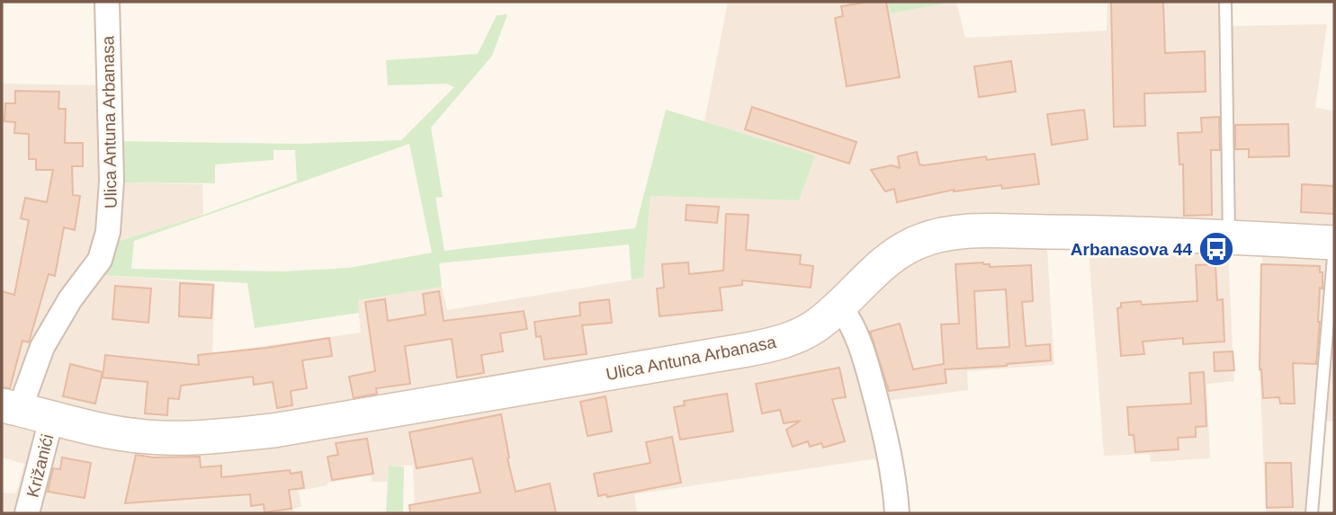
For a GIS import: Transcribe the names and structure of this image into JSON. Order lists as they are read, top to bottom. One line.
{"streets":{"main road":["Ulica Antuna Arbanasa"],"street":["Križanići"]},"crossings":[["Ulica Antuna Arbanasa","Križanići"]],"places":{"bus stop":["Arbanasova 44"]}}
